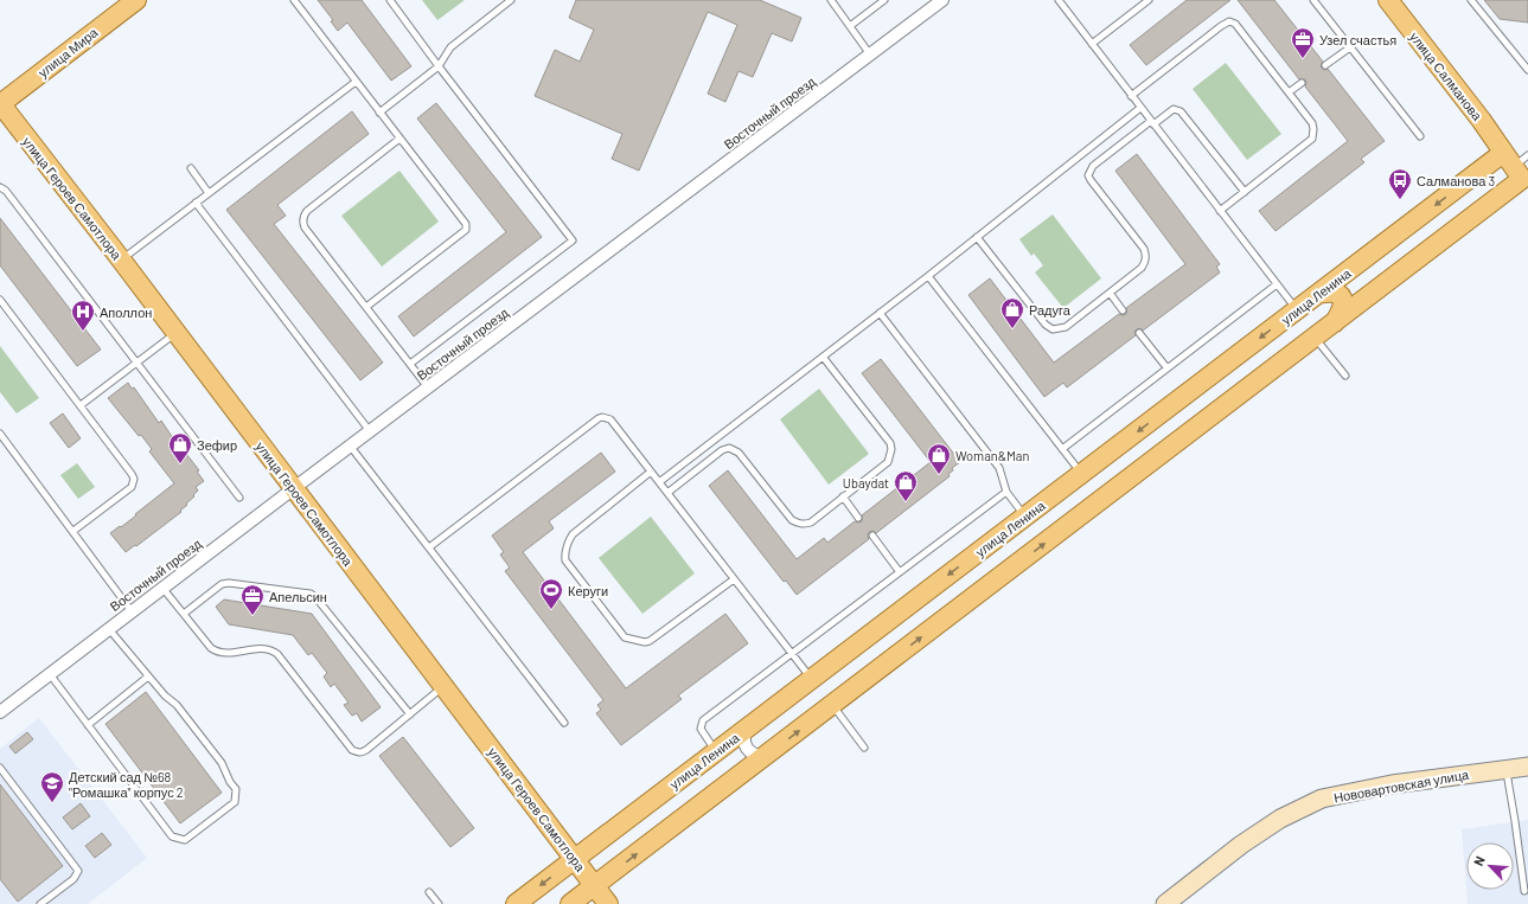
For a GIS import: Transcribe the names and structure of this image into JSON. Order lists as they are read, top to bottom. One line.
{"streets":{"main road":["улица Мира","улица Салманова","улица Героев Самотлора","улица Ленина","Нововартовская улица"],"street":["Восточный проезд"]},"crossings":[["улица Мира","улица Героев Самотлора"],["улица Салманова","улица Ленина"],["Восточный проезд","улица Героев Самотлора"],["улица Героев Самотлора","улица Ленина"]],"places":{"office":["Узел счастья","Апельсин"],"bus stop":["Салманова 3"],"shop":["Радуга","Зефир","Woman&Man","Ubaydat"],"hospital":["Аполлон"],"sports":["Керуги"],"school or university":["Детский сад №68 \"Ромашка\" корпус 2"]},"north":"top left"}
